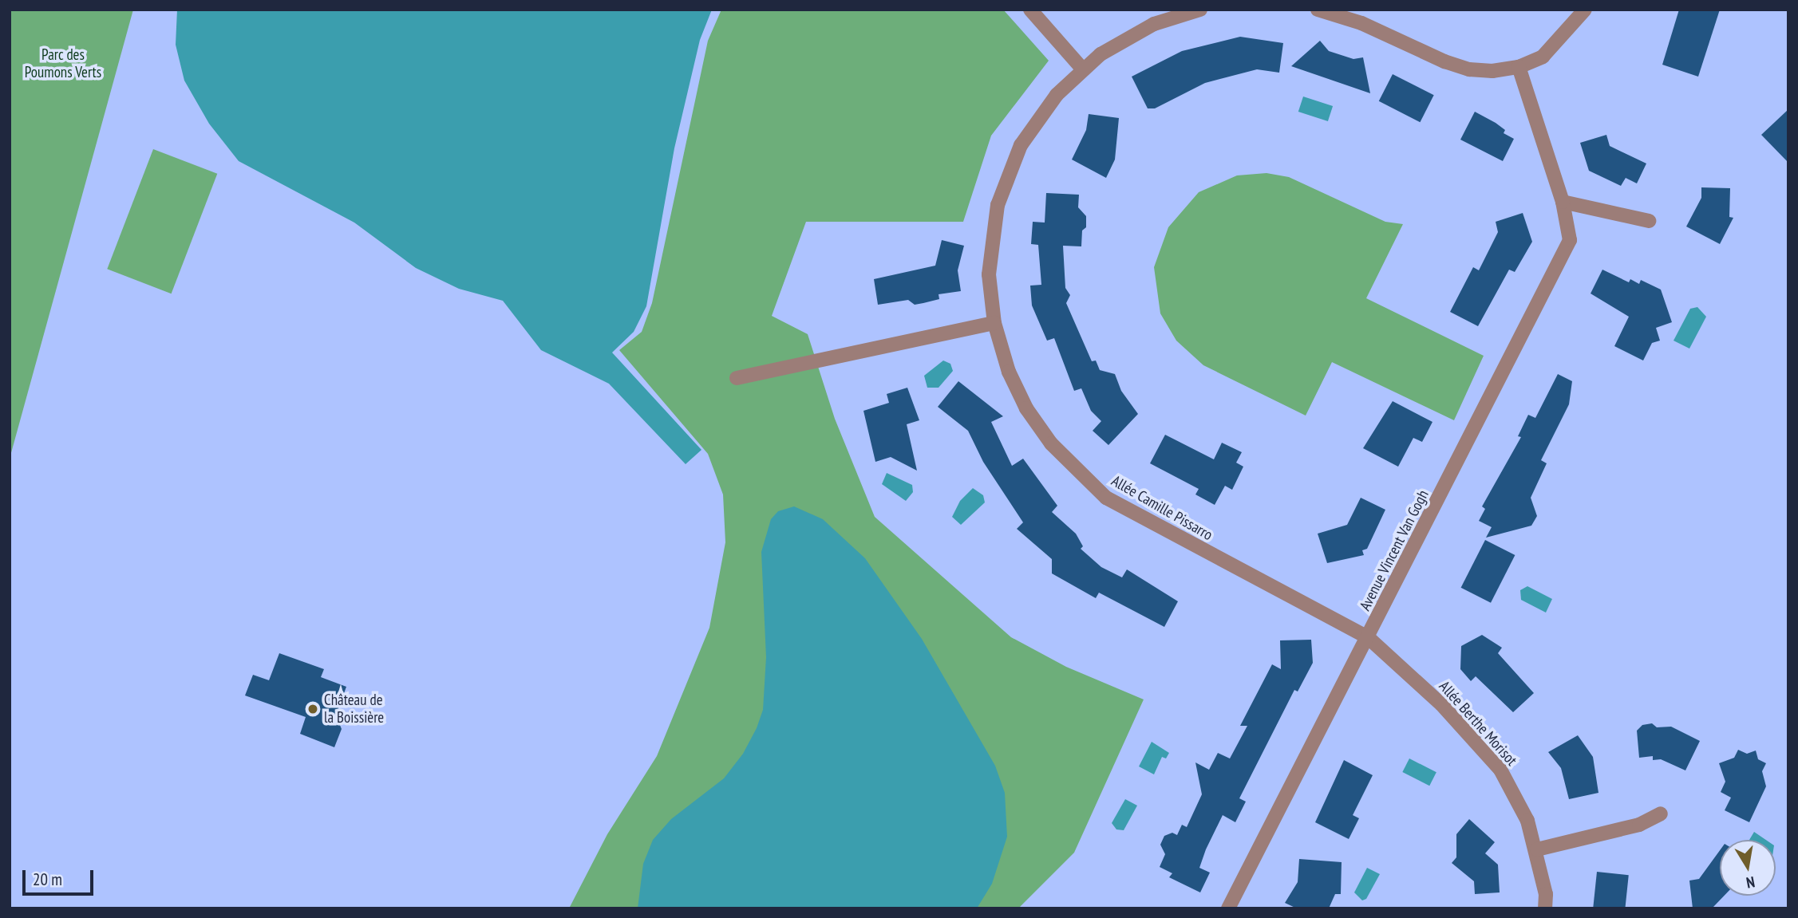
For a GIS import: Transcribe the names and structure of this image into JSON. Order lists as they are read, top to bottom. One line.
{"streets":{"street":["Allée Camille Pissarro","Avenue Vincent Van Gogh","Allée Berthe Morisot"]},"crossings":[["Allée Camille Pissarro","Avenue Vincent Van Gogh"],["Allée Camille Pissarro","Allée Berthe Morisot"],["Avenue Vincent Van Gogh","Allée Berthe Morisot"]],"parks":["Parc des Poumons Verts"],"places":["Château de la Boissière"],"scale_bar":"20 m","north":"bottom"}
